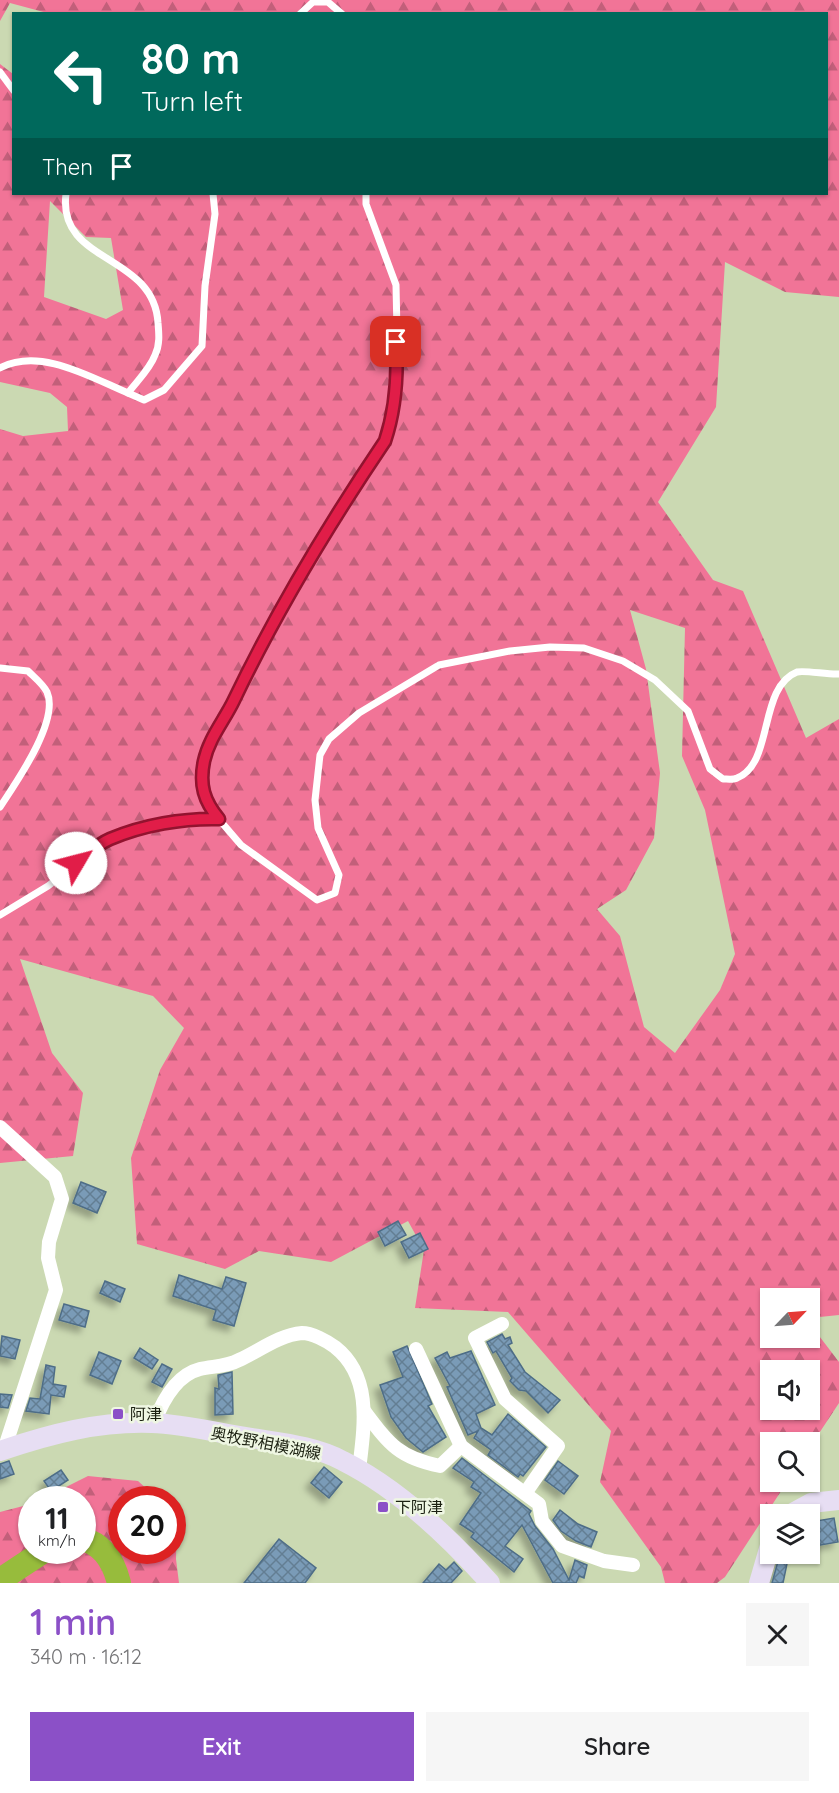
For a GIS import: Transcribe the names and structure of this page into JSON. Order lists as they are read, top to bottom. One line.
{"streets":{"main road":["奥牧野相模湖線"]},"places":{"transit":["阿津","下阿津"]},"north":"top right","page":{"turn":["80 m","Turn left"],"then":"Then","speed":"11 km/h","limit":"20","heading":["1 min","340 m · 16:12"],"buttons":["Exit","Share"]}}
